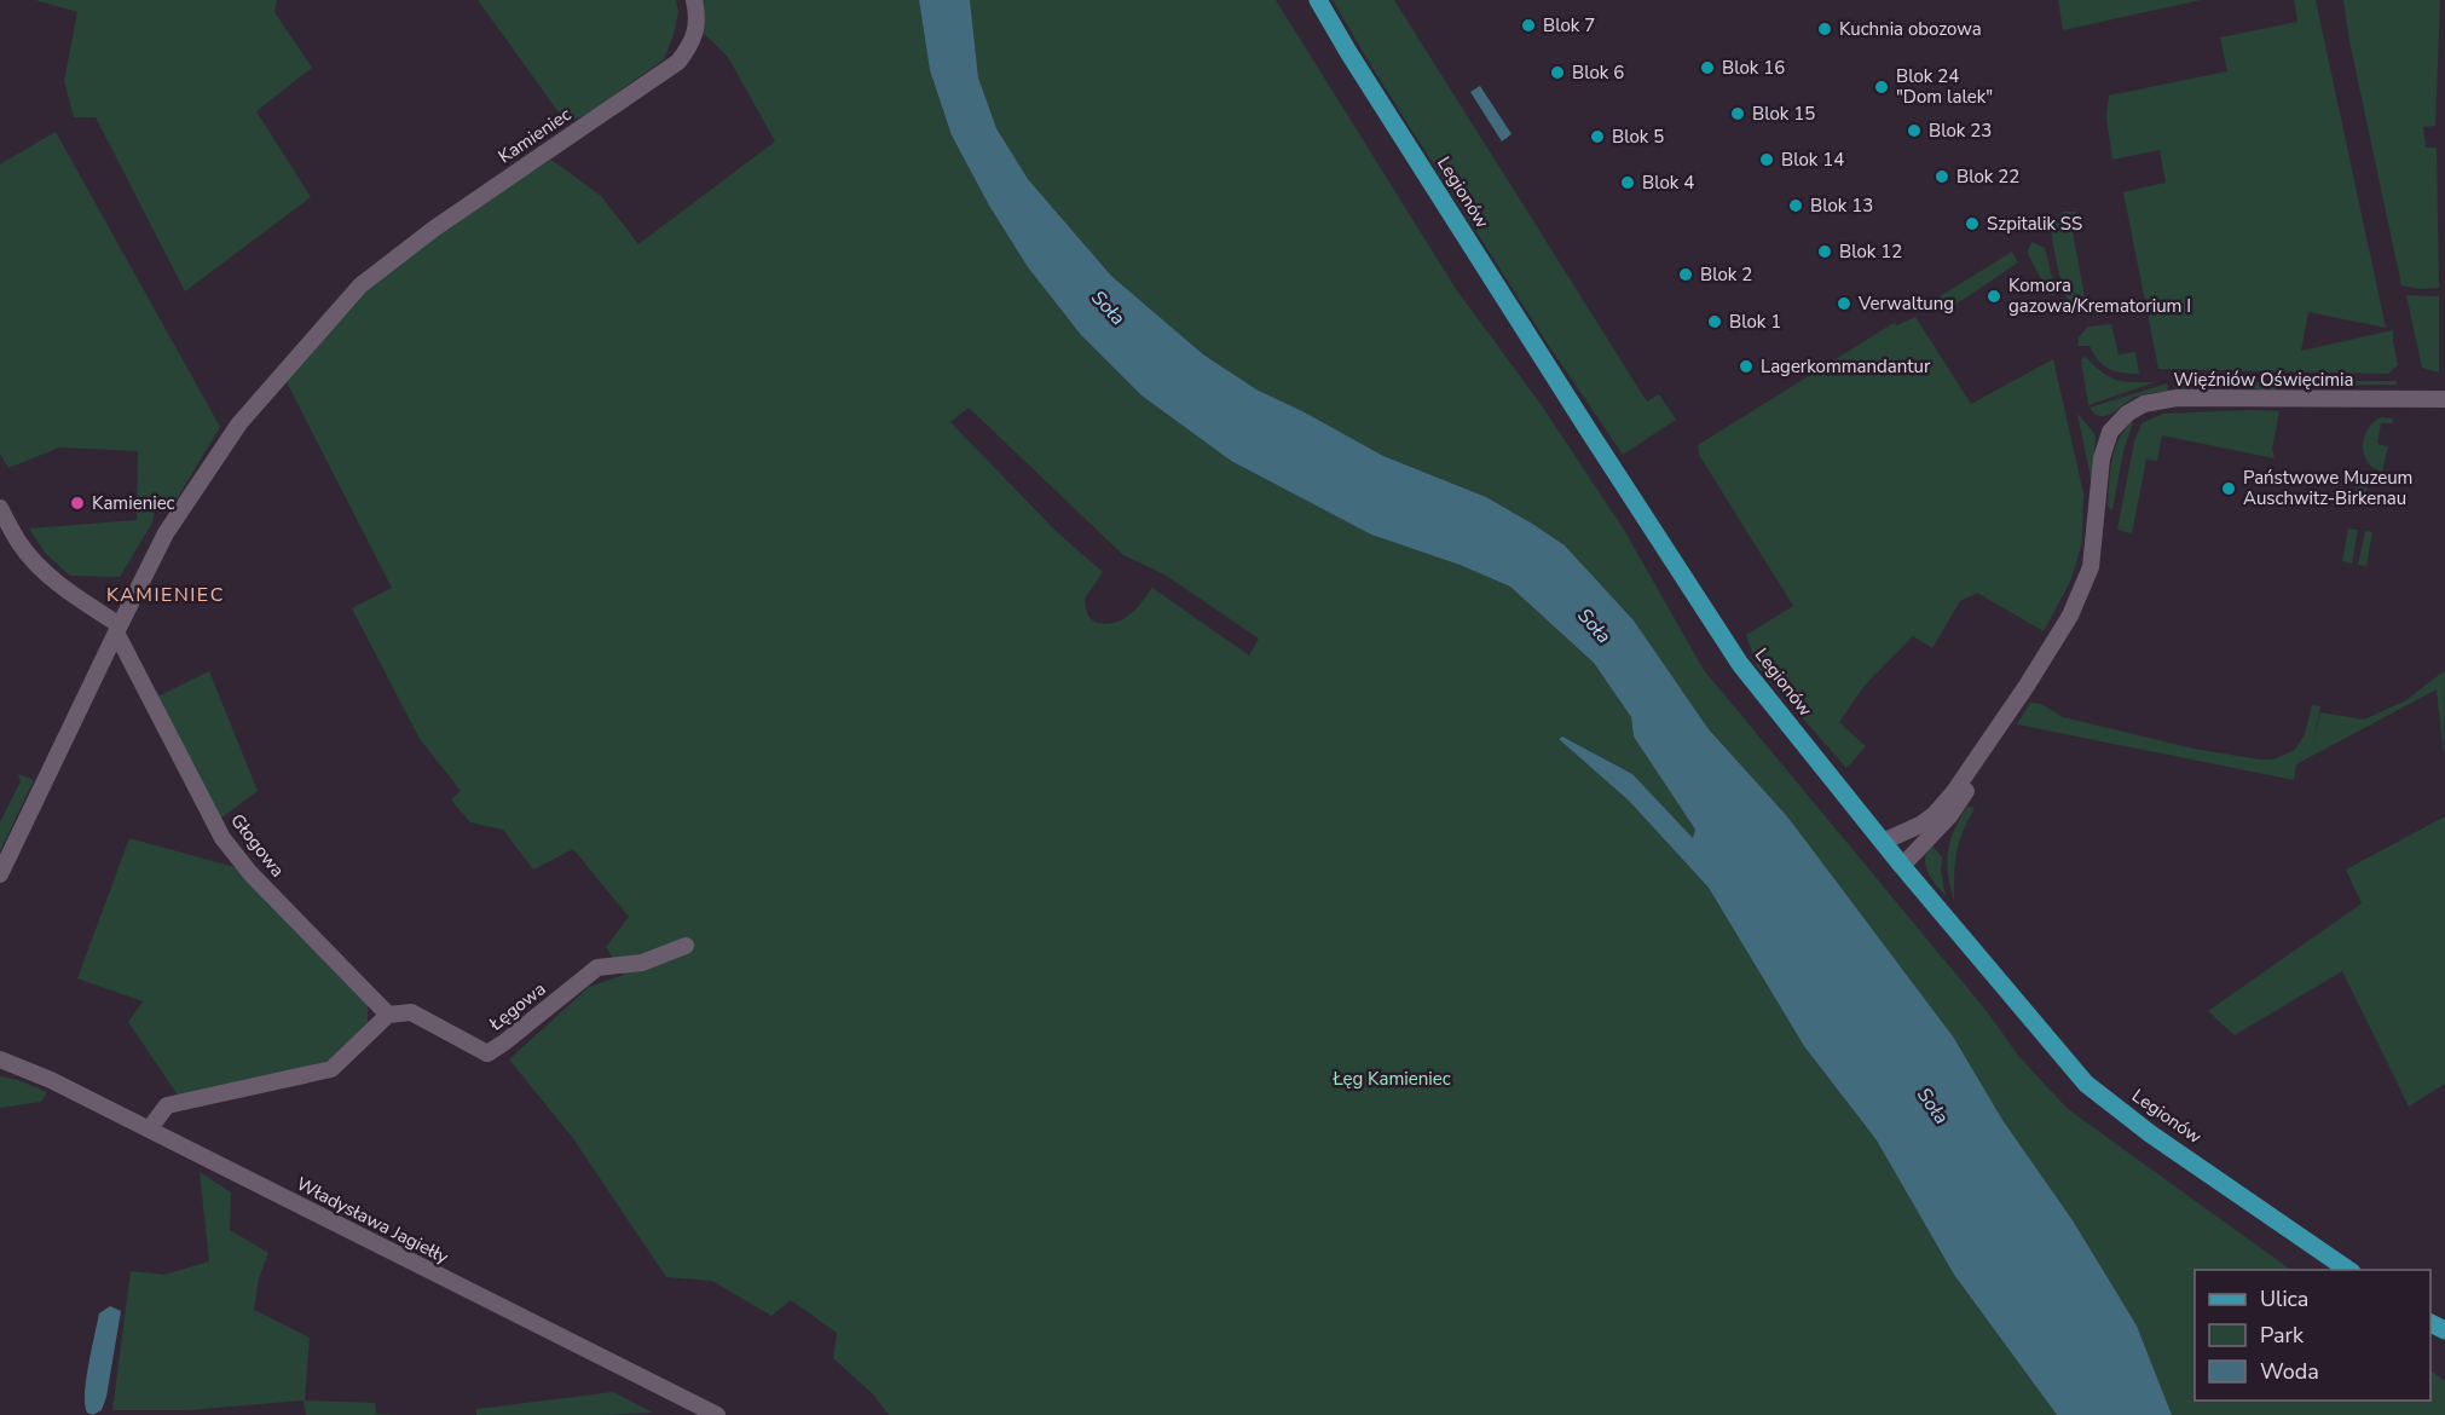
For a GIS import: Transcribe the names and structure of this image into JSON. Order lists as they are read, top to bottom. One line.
{"streets":{"main road":["Legionów"],"street":["Kamieniec","Więźniów Oświęcimia","Głogowa","Łęgowa","Władysława Jagiełły"]},"crossings":[["Kamieniec","Głogowa"],["Legionów","Więźniów Oświęcimia"],["Głogowa","Łęgowa"]],"districts":["KAMIENIEC"],"water":["Soła"],"parks":["Łęg Kamieniec"],"places":["Blok 7","Kuchnia obozowa","Blok 16","Blok 6","Blok 24 \"Dom lalek\"","Blok 15","Blok 23","Blok 5","Blok 14","Blok 22","Blok 4","Blok 13","Szpitalik SS","Blok 12","Blok 2","Komora gazowa/Krematorium I","Verwaltung","Blok 1","Lagerkommandantur","Państwowe Muzeum Auschwitz-Birkenau","Kamieniec"],"legend":["Ulica","Park","Woda"]}
